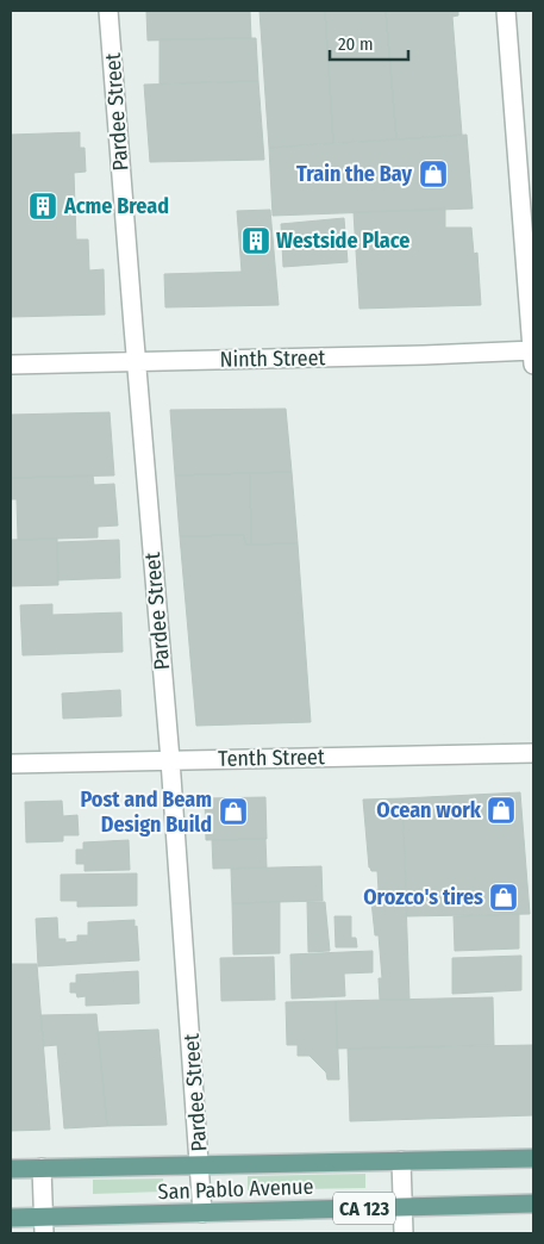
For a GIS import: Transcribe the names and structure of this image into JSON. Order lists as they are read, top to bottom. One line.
{"streets":{"main road":["San Pablo Avenue","CA 123"],"street":["Pardee Street","Ninth Street","Tenth Street"]},"crossings":[["Pardee Street","Ninth Street"],["Pardee Street","Tenth Street"],["Pardee Street","San Pablo Avenue"]],"places":{"shop":["Train the Bay","Ocean work","Post and Beam Design Build","Orozco's tires"],"building":["Acme Bread","Westside Place"]},"scale_bar":"20 m"}
